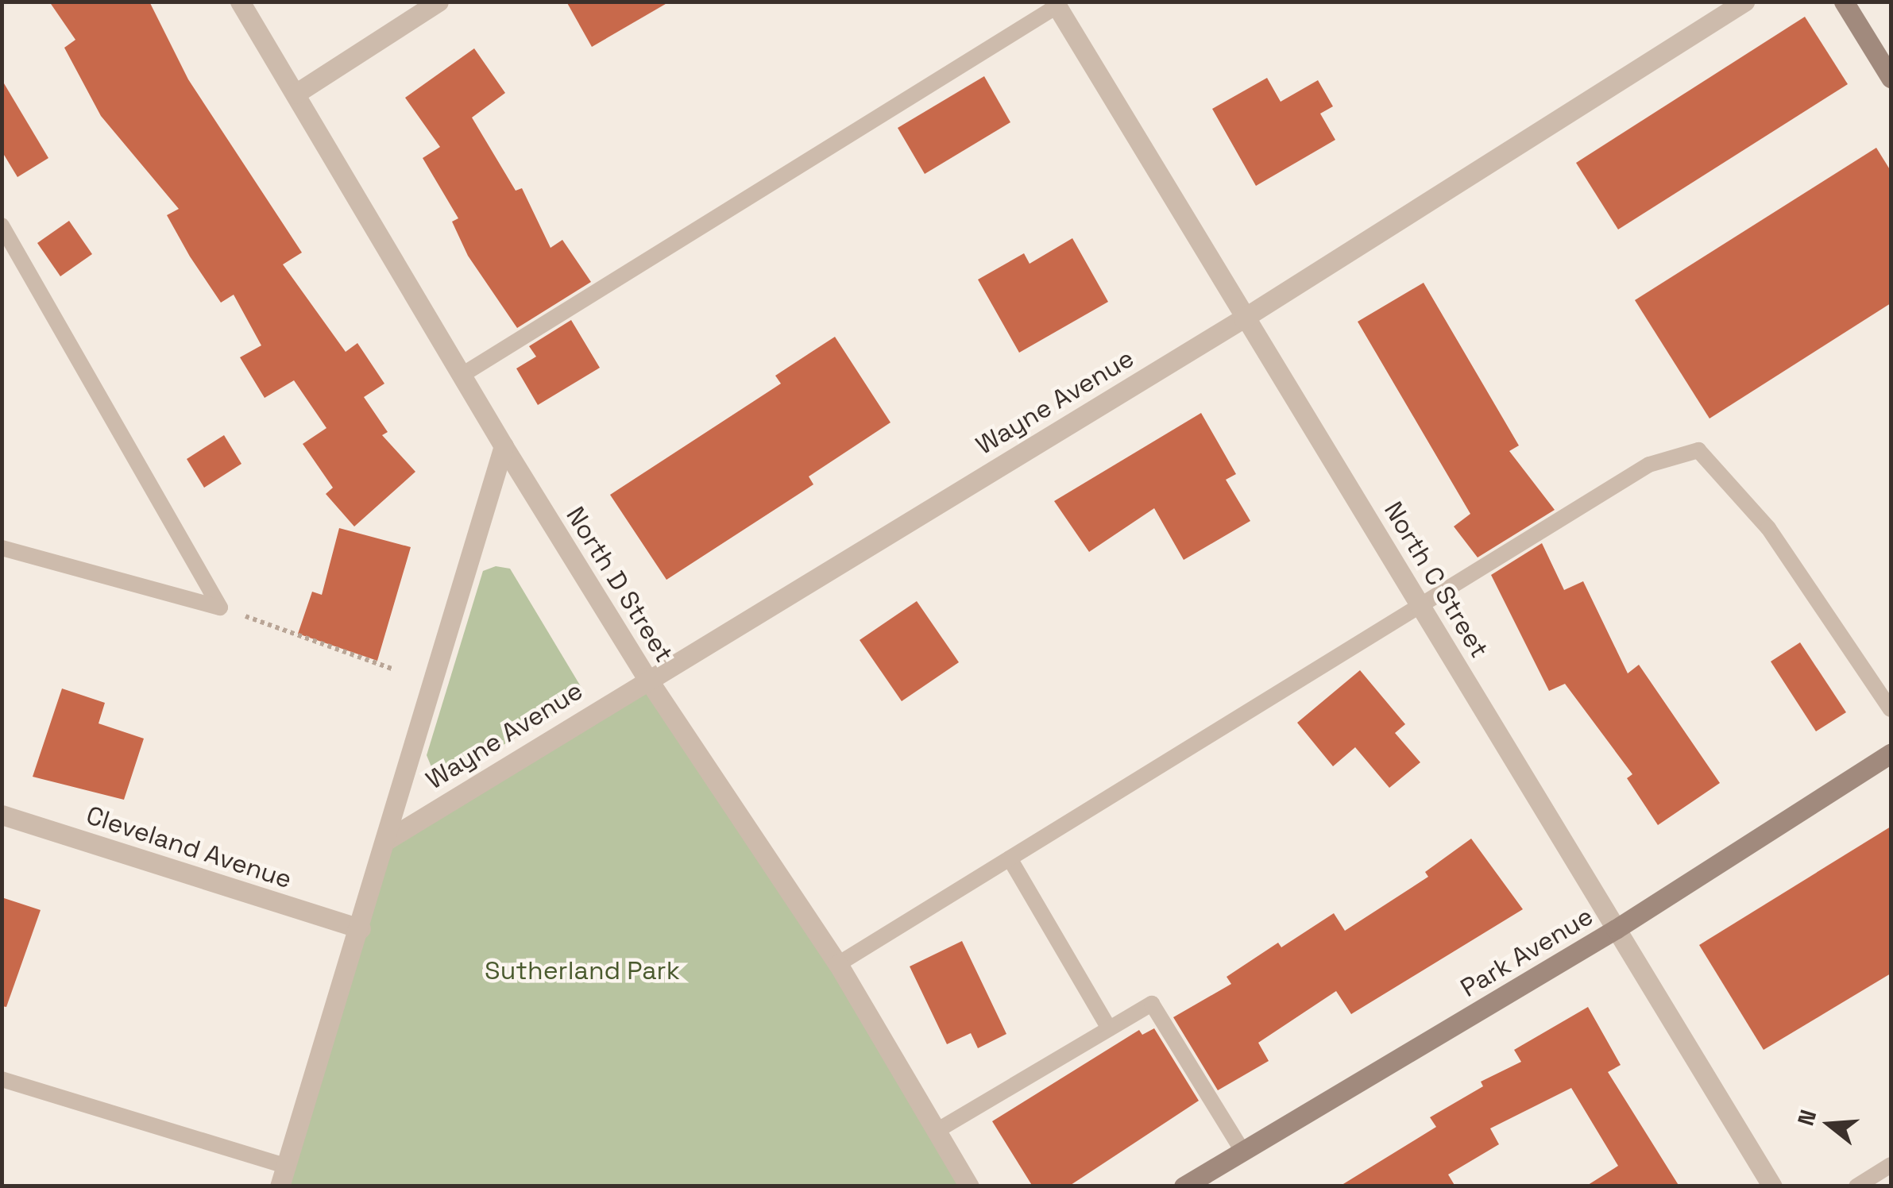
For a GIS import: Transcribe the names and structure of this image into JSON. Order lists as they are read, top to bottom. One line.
{"streets":{"main road":["Park Avenue"],"street":["Wayne Avenue","North C Street","North D Street","Cleveland Avenue"]},"crossings":[["Wayne Avenue","North C Street"],["Wayne Avenue","North D Street"],["Wayne Avenue","Cleveland Avenue"],["North C Street","Park Avenue"]],"parks":["Sutherland Park"],"north":"left"}
